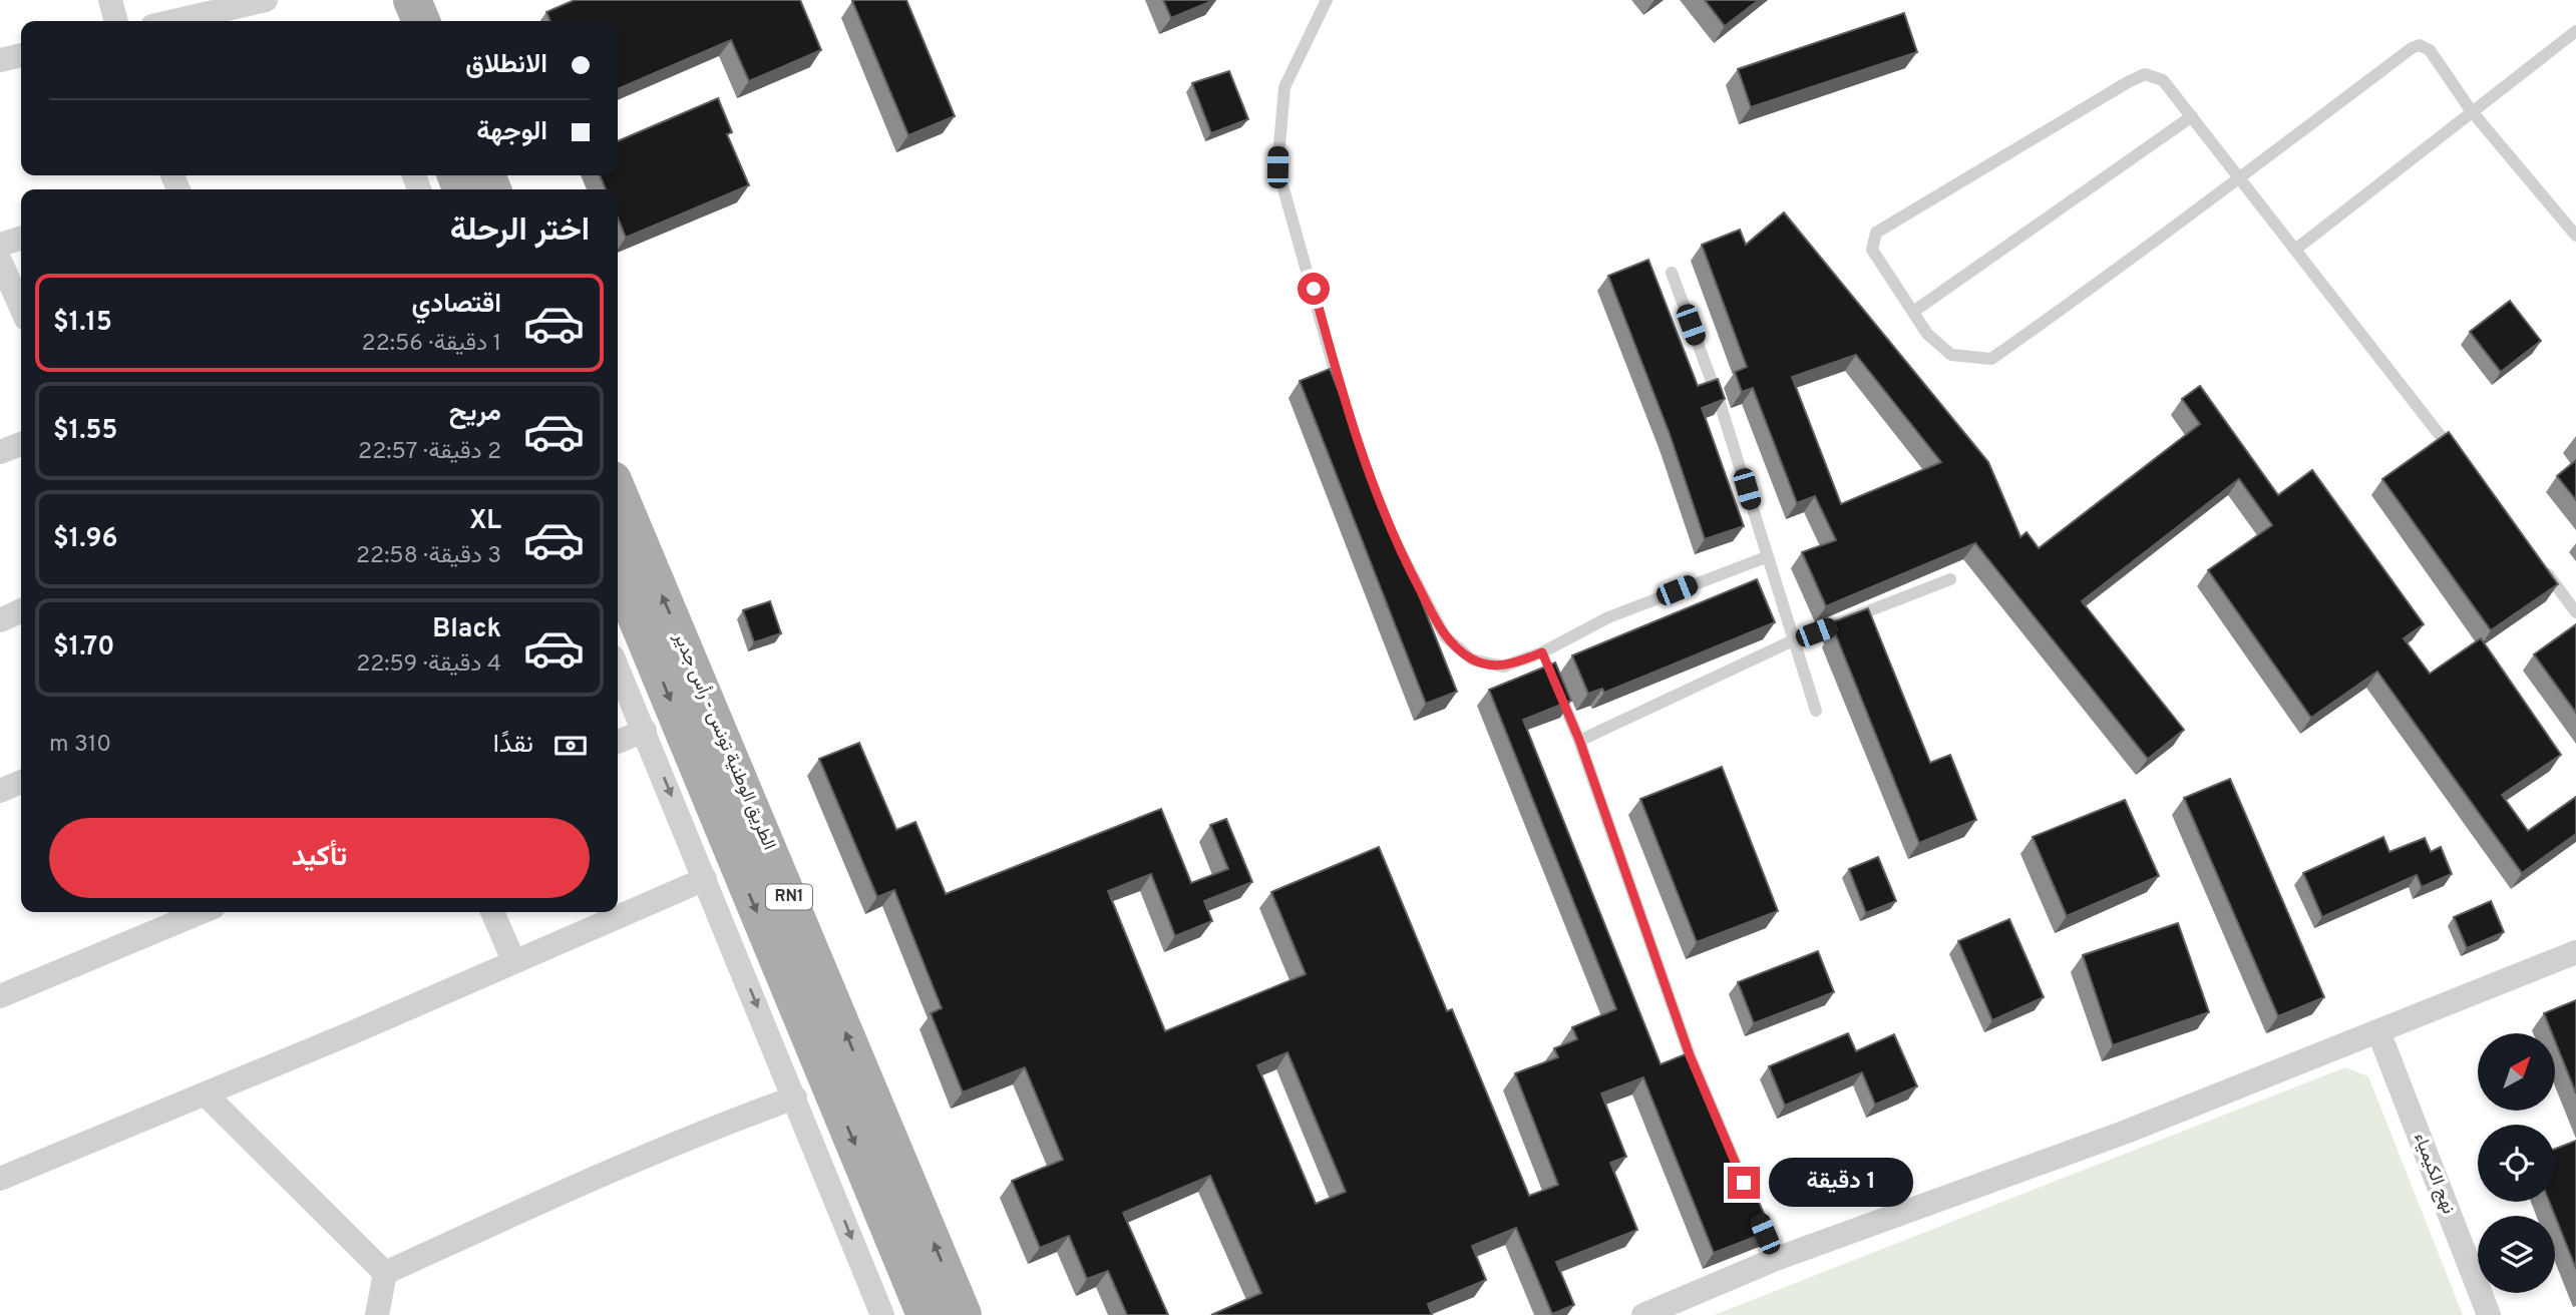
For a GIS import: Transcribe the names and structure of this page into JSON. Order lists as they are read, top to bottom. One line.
{"streets":{"main road":["الطريق الوطنية تونس - رأس جدير","RN1"],"street":["نهج الكيمياء"]},"north":"top right","page":{"banner":["الانطلاق","الوجهة"],"heading":"اختر الرحلة","list":[{"name":"اقتصادي","note":"1 دقيقة · 22:56","value":"$1.15"},{"name":"مريح","note":"2 دقيقة · 22:57","value":"$1.55"},{"name":"XL","note":"3 دقيقة · 22:58","value":"$1.96"},{"name":"Black","note":"4 دقيقة · 22:59","value":"$1.70"}],"pay":["نقدًا","310 m"],"buttons":"تأكيد","bubble":"1 دقيقة"}}
